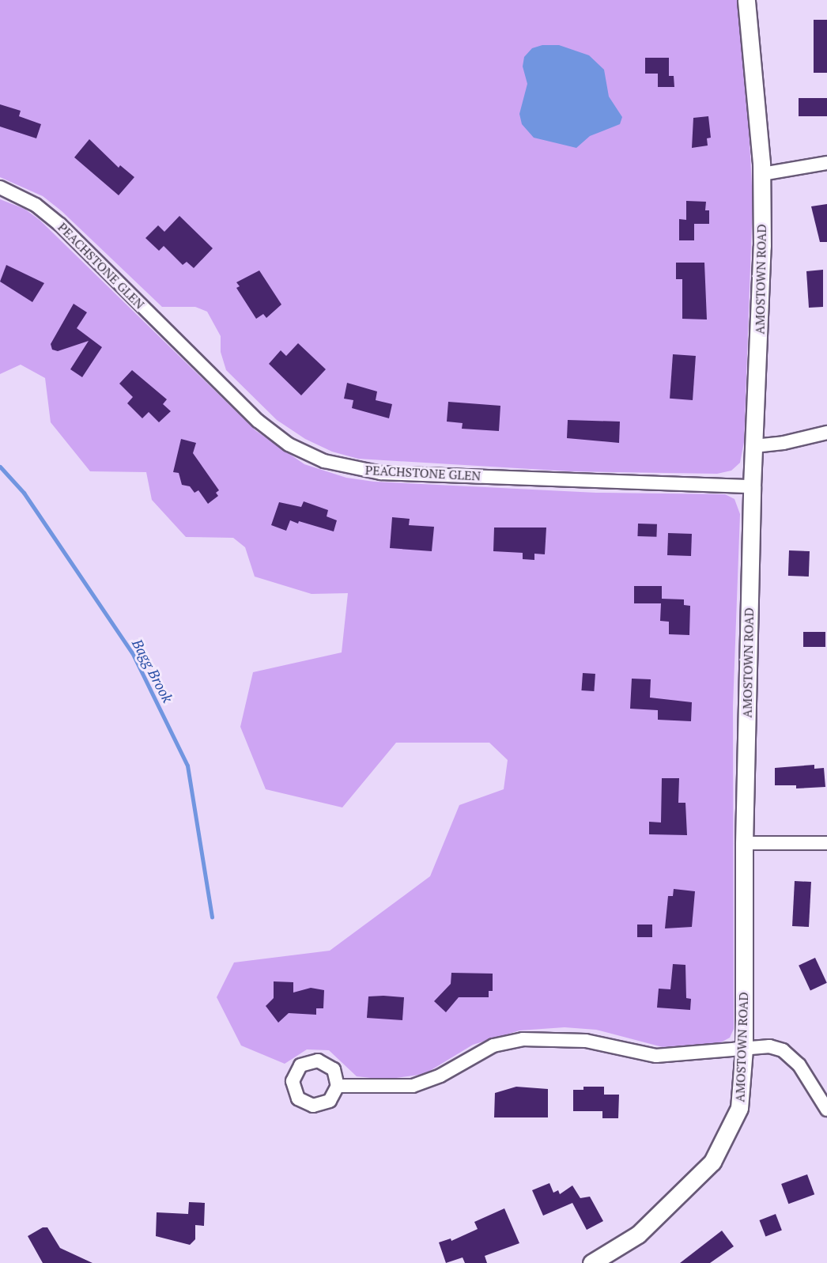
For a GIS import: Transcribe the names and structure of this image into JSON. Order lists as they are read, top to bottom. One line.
{"streets":{"street":["PEACHSTONE GLEN","AMOSTOWN ROAD"]},"crossings":[["PEACHSTONE GLEN","AMOSTOWN ROAD"]],"water":["Bagg Brook"]}
